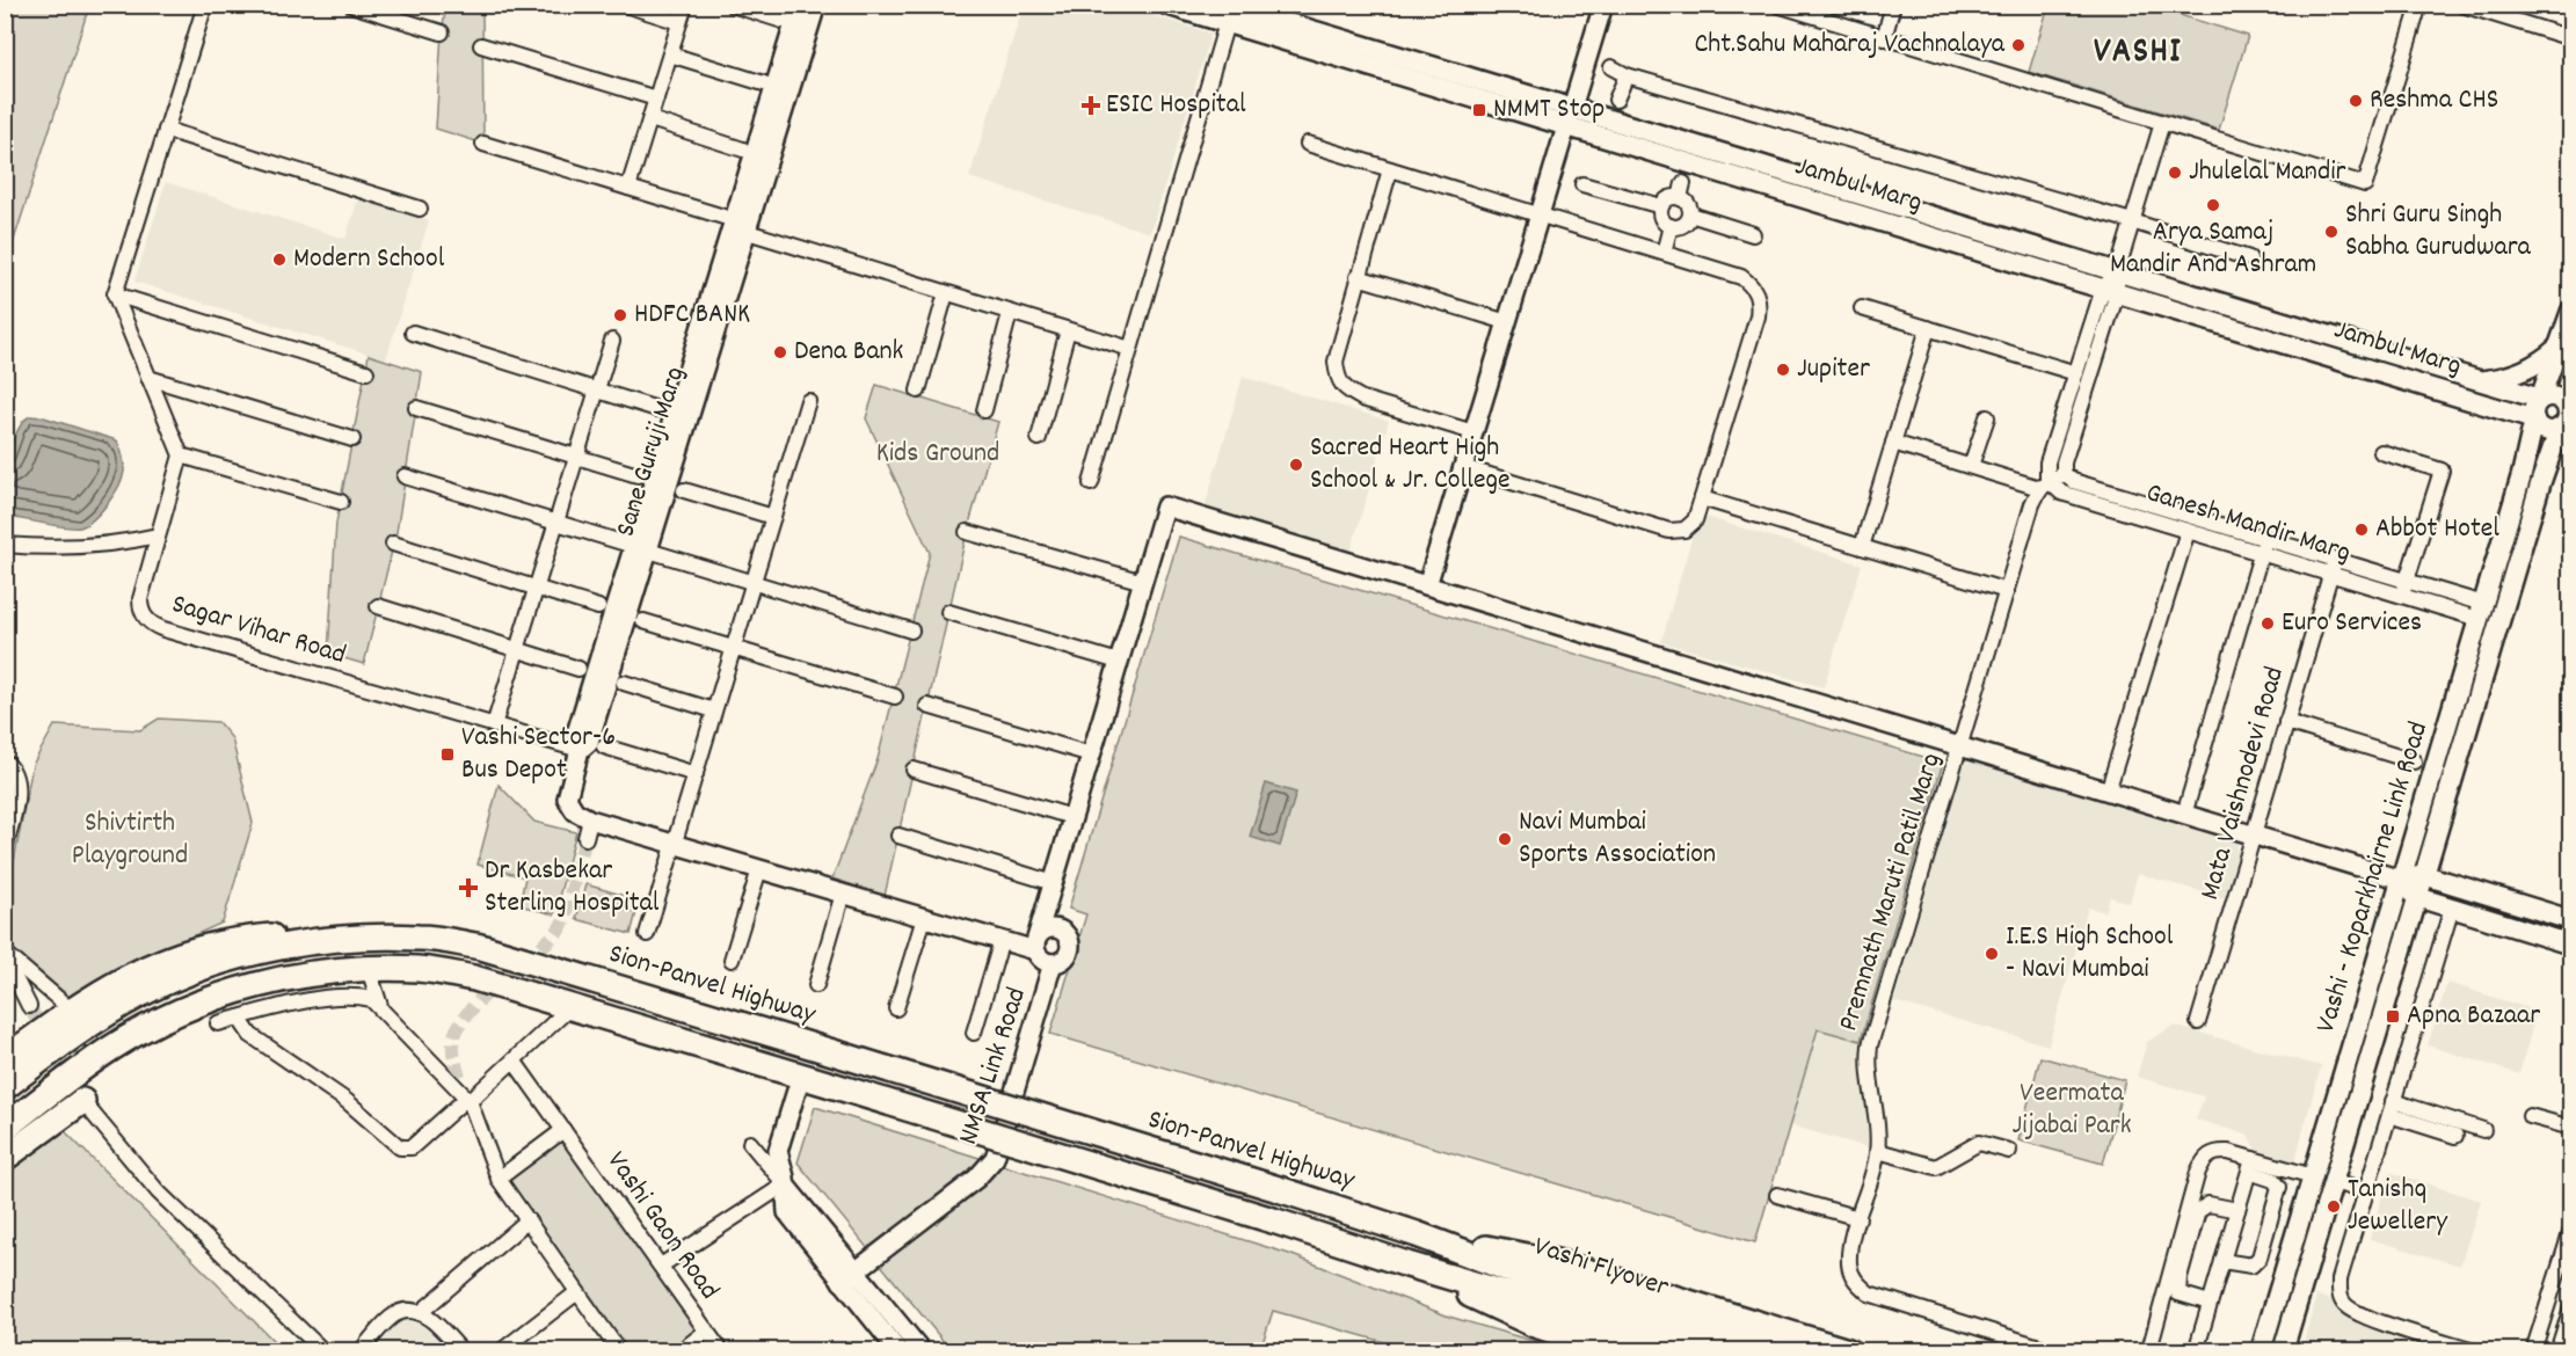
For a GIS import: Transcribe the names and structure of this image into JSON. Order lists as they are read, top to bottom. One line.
{"streets":{"highway":["Sion-Panvel Highway","Vashi Flyover"],"main road":["Jambul Marg","Vashi - Koparkhairne Link Road"],"street":["Sane Guruji Marg","Ganesh Mandir Marg","Sagar Vihar Road","Mata Vaishnodevi Road","Premnath Maruti Patil Marg","NMSA Link Road","Vashi Gaon Road"]},"crossings":[["Jambul Marg","Vashi - Koparkhairne Link Road"],["Jambul Marg","Premnath Maruti Patil Marg"],["Sane Guruji Marg","Sagar Vihar Road"],["Sane Guruji Marg","NMSA Link Road"],["Ganesh Mandir Marg","Mata Vaishnodevi Road"],["Ganesh Mandir Marg","Vashi - Koparkhairne Link Road"],["Ganesh Mandir Marg","Premnath Maruti Patil Marg"],["Sion-Panvel Highway","Vashi Flyover"]],"districts":["VASHI"],"parks":["Kids Ground","Shivtirth Playground","Veermata Jijabai Park"],"places":{"other":["Cht.Sahu Maharaj Vachnalaya","Reshma CHS","Jhulelal Mandir","Arya Samaj Mandir And Ashram","Shri Guru Singh Sabha Gurudwara","Modern School","HDFC BANK","Dena Bank","Jupiter","Sacred Heart High School & Jr. College","Abbot Hotel","Euro Services","Navi Mumbai Sports Association","I.E.S High School - Navi Mumbai","Tanishq Jewellery"],"health":["ESIC Hospital","Dr Kasbekar Sterling Hospital"],"transit":["NMMT Stop","Vashi Sector-6 Bus Depot","Apna Bazaar"]}}
